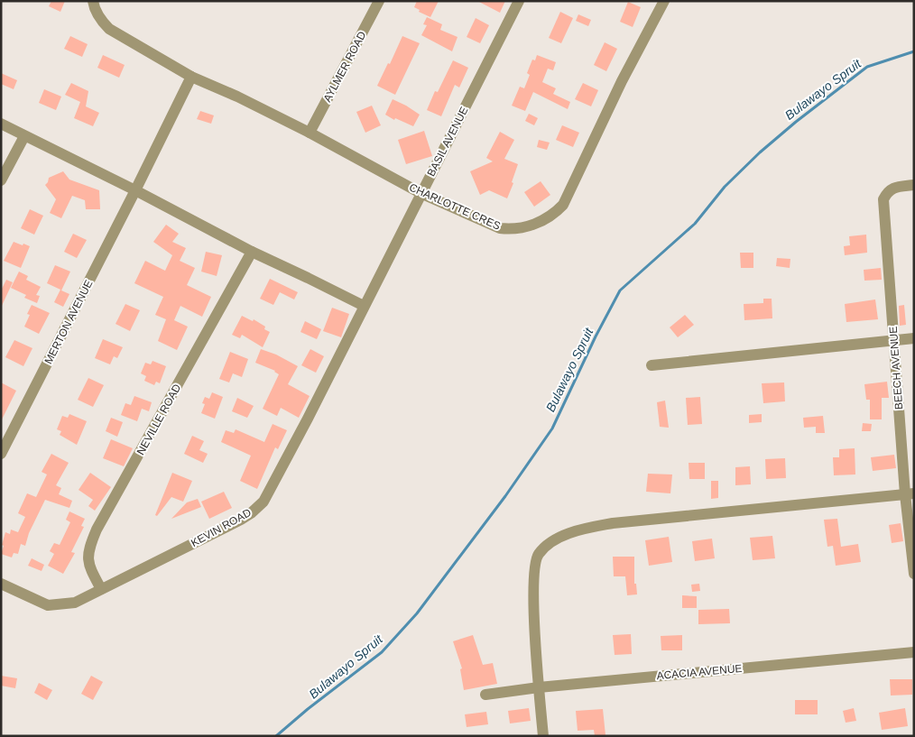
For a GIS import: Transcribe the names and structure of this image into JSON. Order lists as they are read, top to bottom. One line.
{"streets":{"street":["AYLMER ROAD","BASIL AVENUE","CHARLOTTE CRES","MERTON AVENUE","BEECH AVENUE","NEVILLE ROAD","KEVIN ROAD","ACACIA AVENUE"]},"crossings":[["AYLMER ROAD","CHARLOTTE CRES"],["BASIL AVENUE","CHARLOTTE CRES"],["BASIL AVENUE","KEVIN ROAD"],["NEVILLE ROAD","KEVIN ROAD"]],"water":["Bulawayo Spruit"]}
